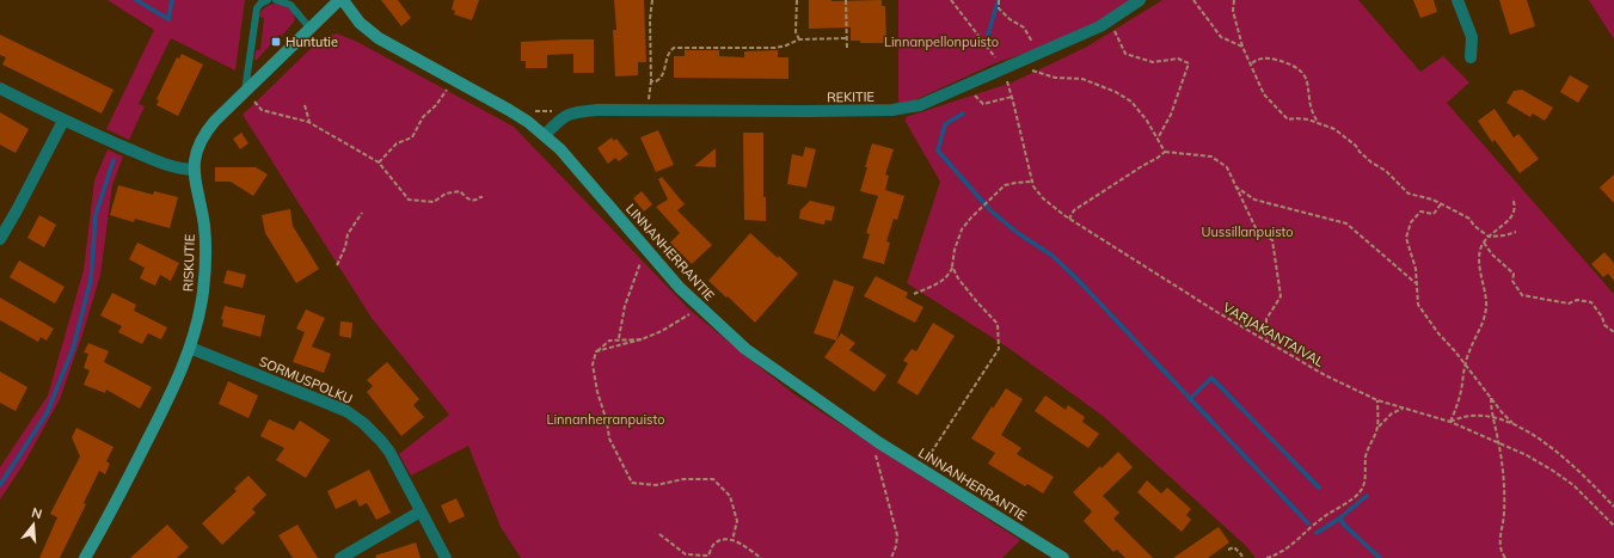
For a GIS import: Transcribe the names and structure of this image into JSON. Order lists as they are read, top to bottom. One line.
{"streets":{"street":["REKITIE","LINNANHERRANTIE","RISKUTIE","SORMUSPOLKU"],"path":["VARJAKANTAIVAL"]},"crossings":[["RISKUTIE","SORMUSPOLKU"]],"parks":["Linnanpellonpuisto","Uussillanpuisto","Linnanherranpuisto"],"places":{"transit":["Huntutie"]},"north":"top"}
